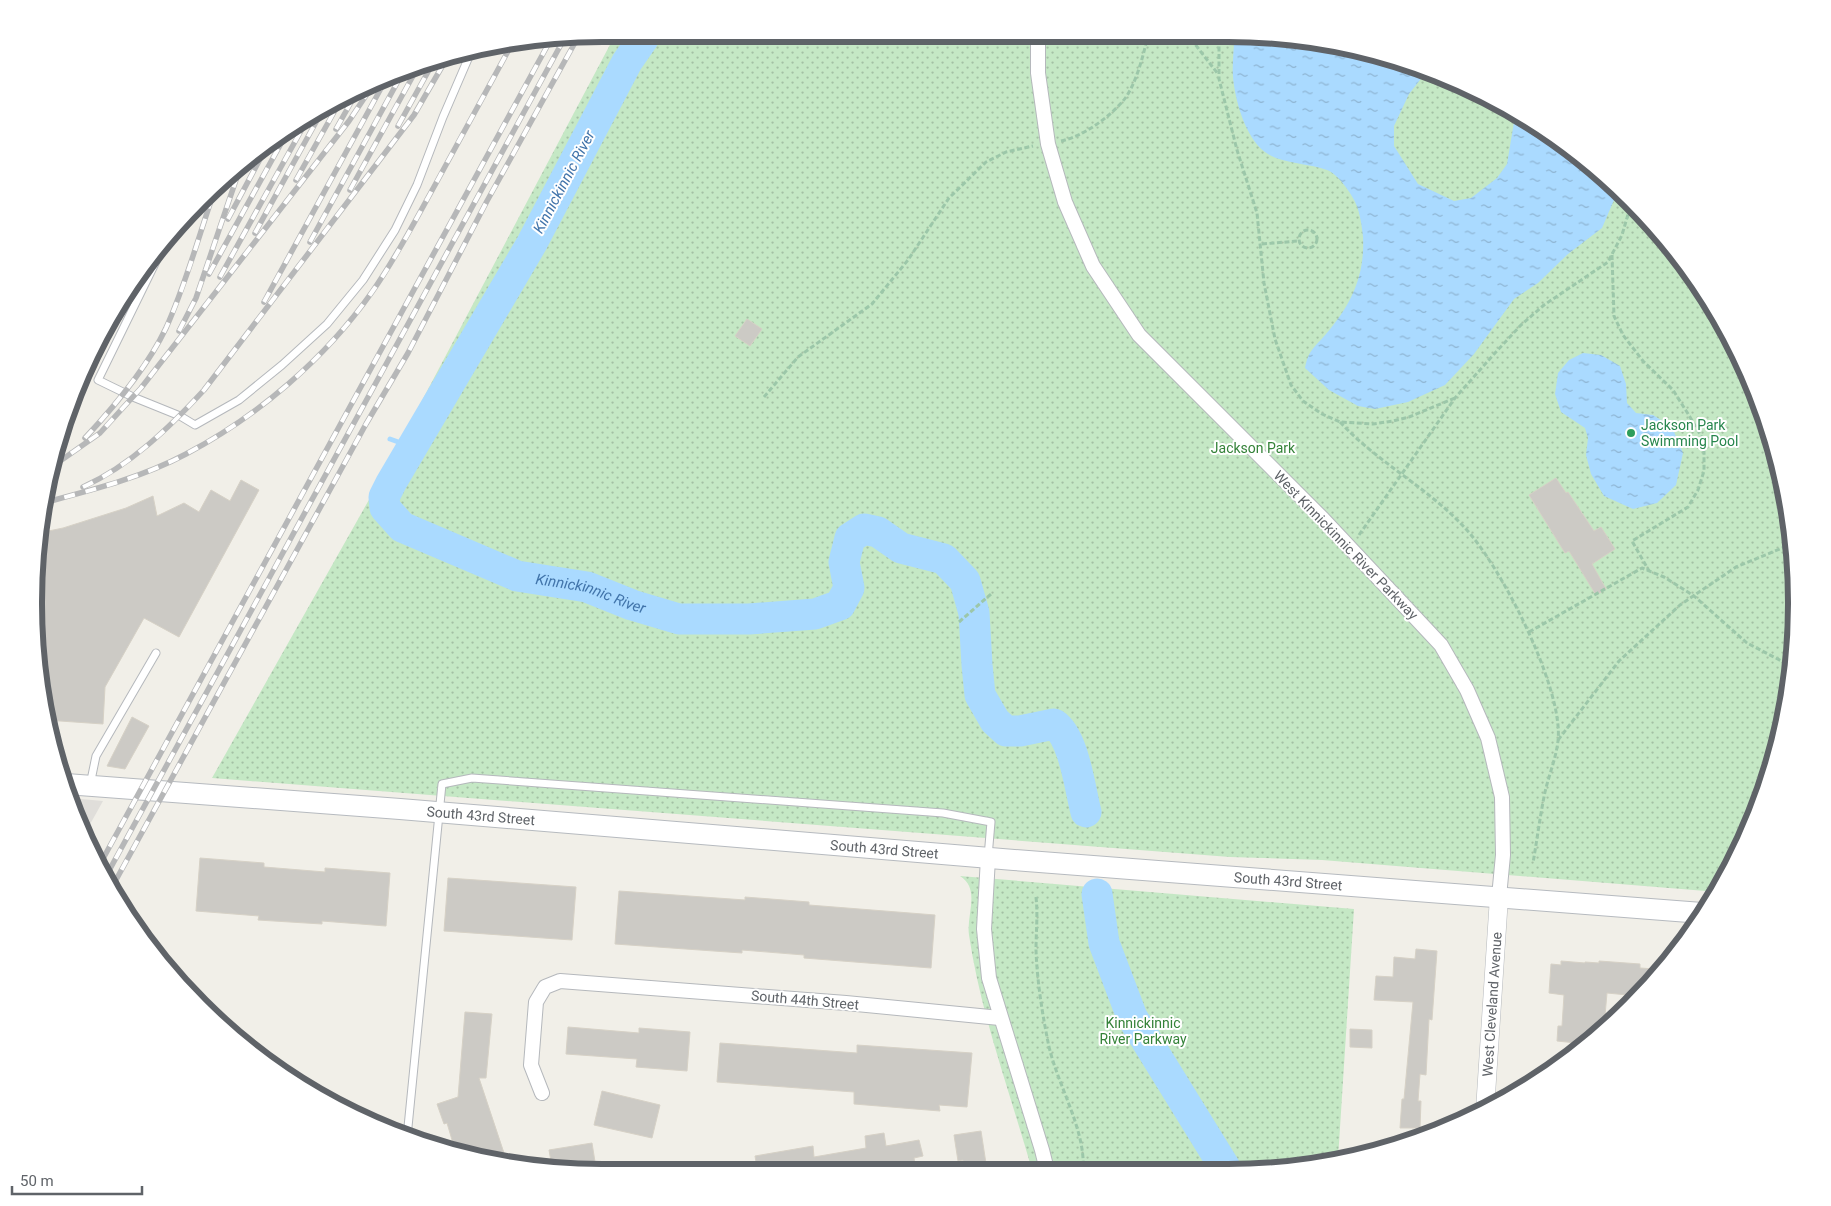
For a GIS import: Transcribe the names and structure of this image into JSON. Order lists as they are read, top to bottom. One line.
{"streets":{"main road":["South 43rd Street"],"street":["West Kinnickinnic River Parkway","South 44th Street","West Cleveland Avenue"]},"crossings":[["West Kinnickinnic River Parkway","South 43rd Street"],["West Kinnickinnic River Parkway","West Cleveland Avenue"],["South 43rd Street","West Cleveland Avenue"]],"water":["Kinnickinnic River"],"parks":["Jackson Park","Kinnickinnic River Parkway"],"places":["Jackson Park Swimming Pool"],"scale_bar":"50 m"}
